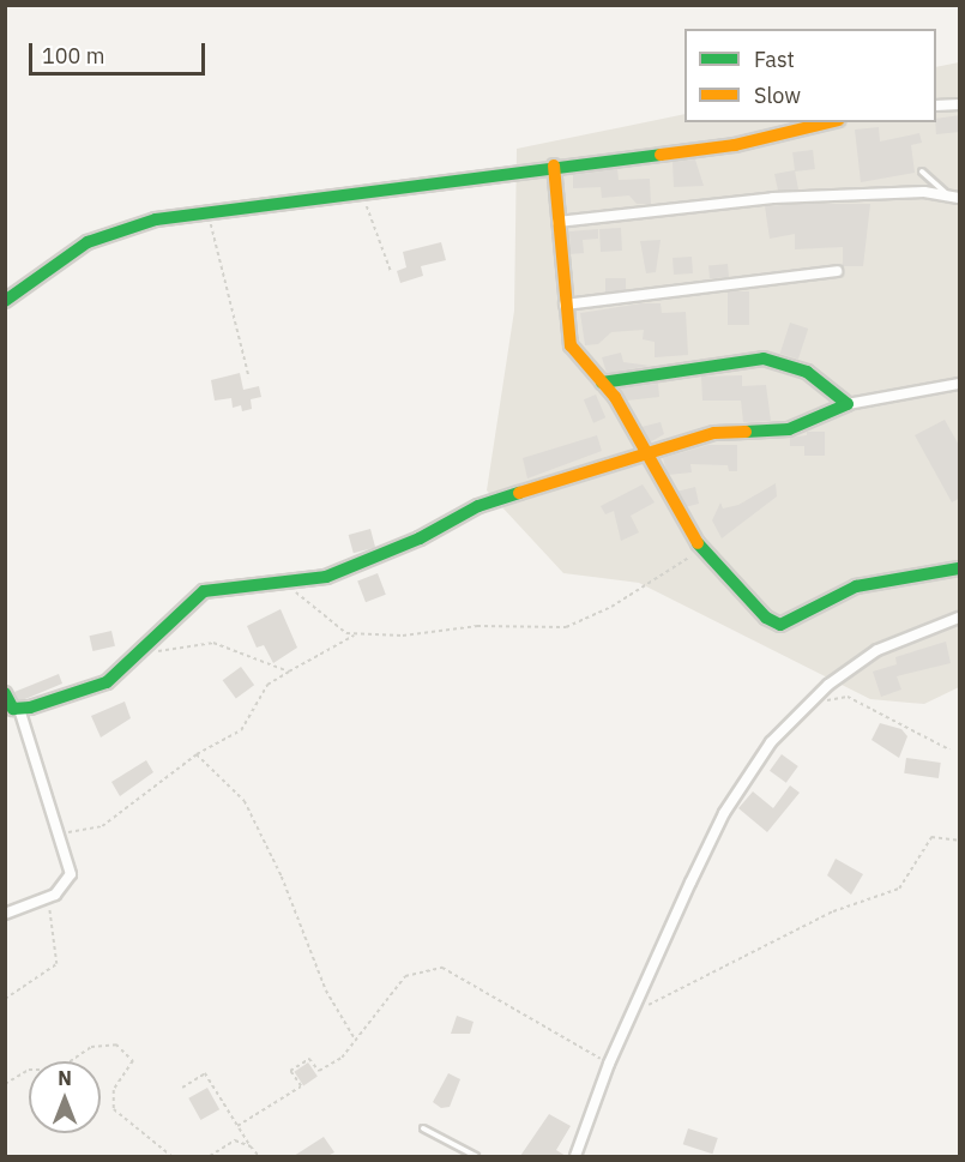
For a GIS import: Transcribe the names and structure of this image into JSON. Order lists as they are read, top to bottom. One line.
{"legend":["Fast","Slow"],"scale_bar":"100 m","north":"top"}
